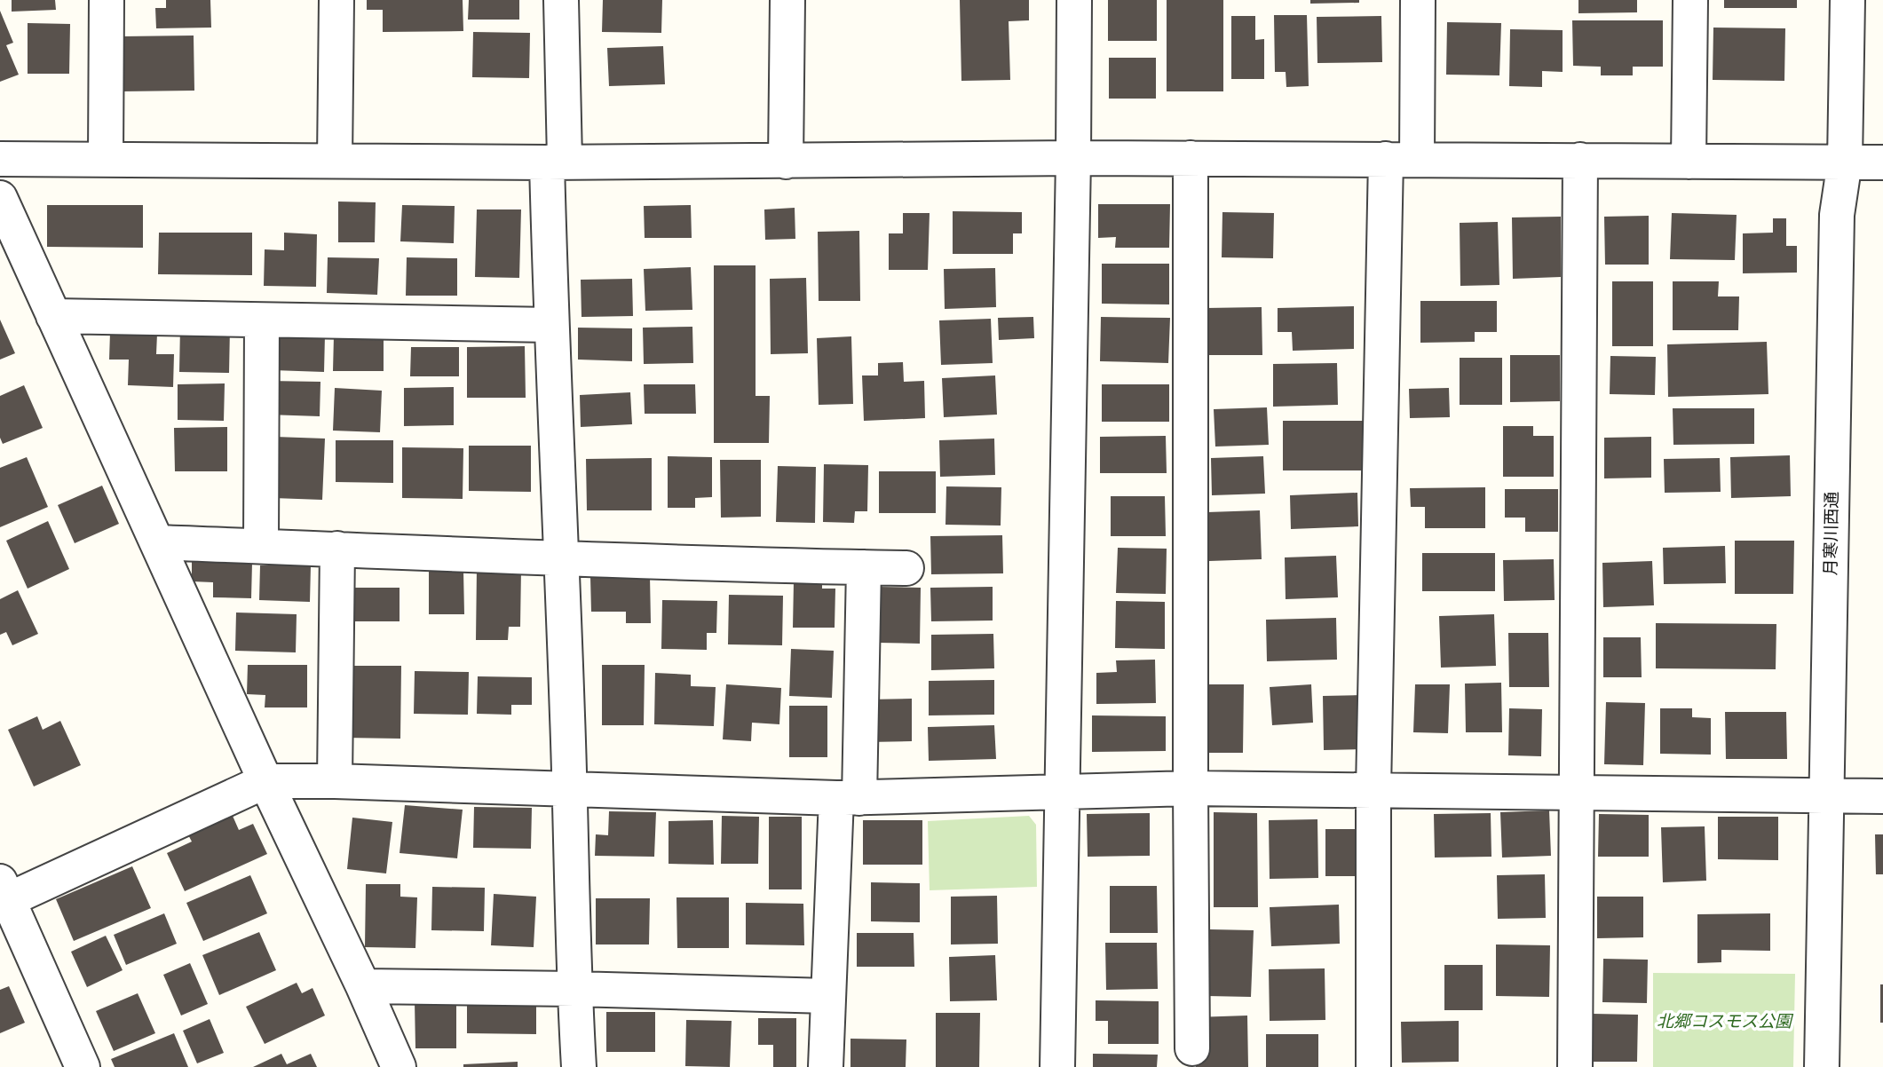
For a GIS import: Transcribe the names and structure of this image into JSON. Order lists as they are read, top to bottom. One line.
{"streets":{"street":["月寒川西通"]},"parks":["北郷コスモス公園"]}
